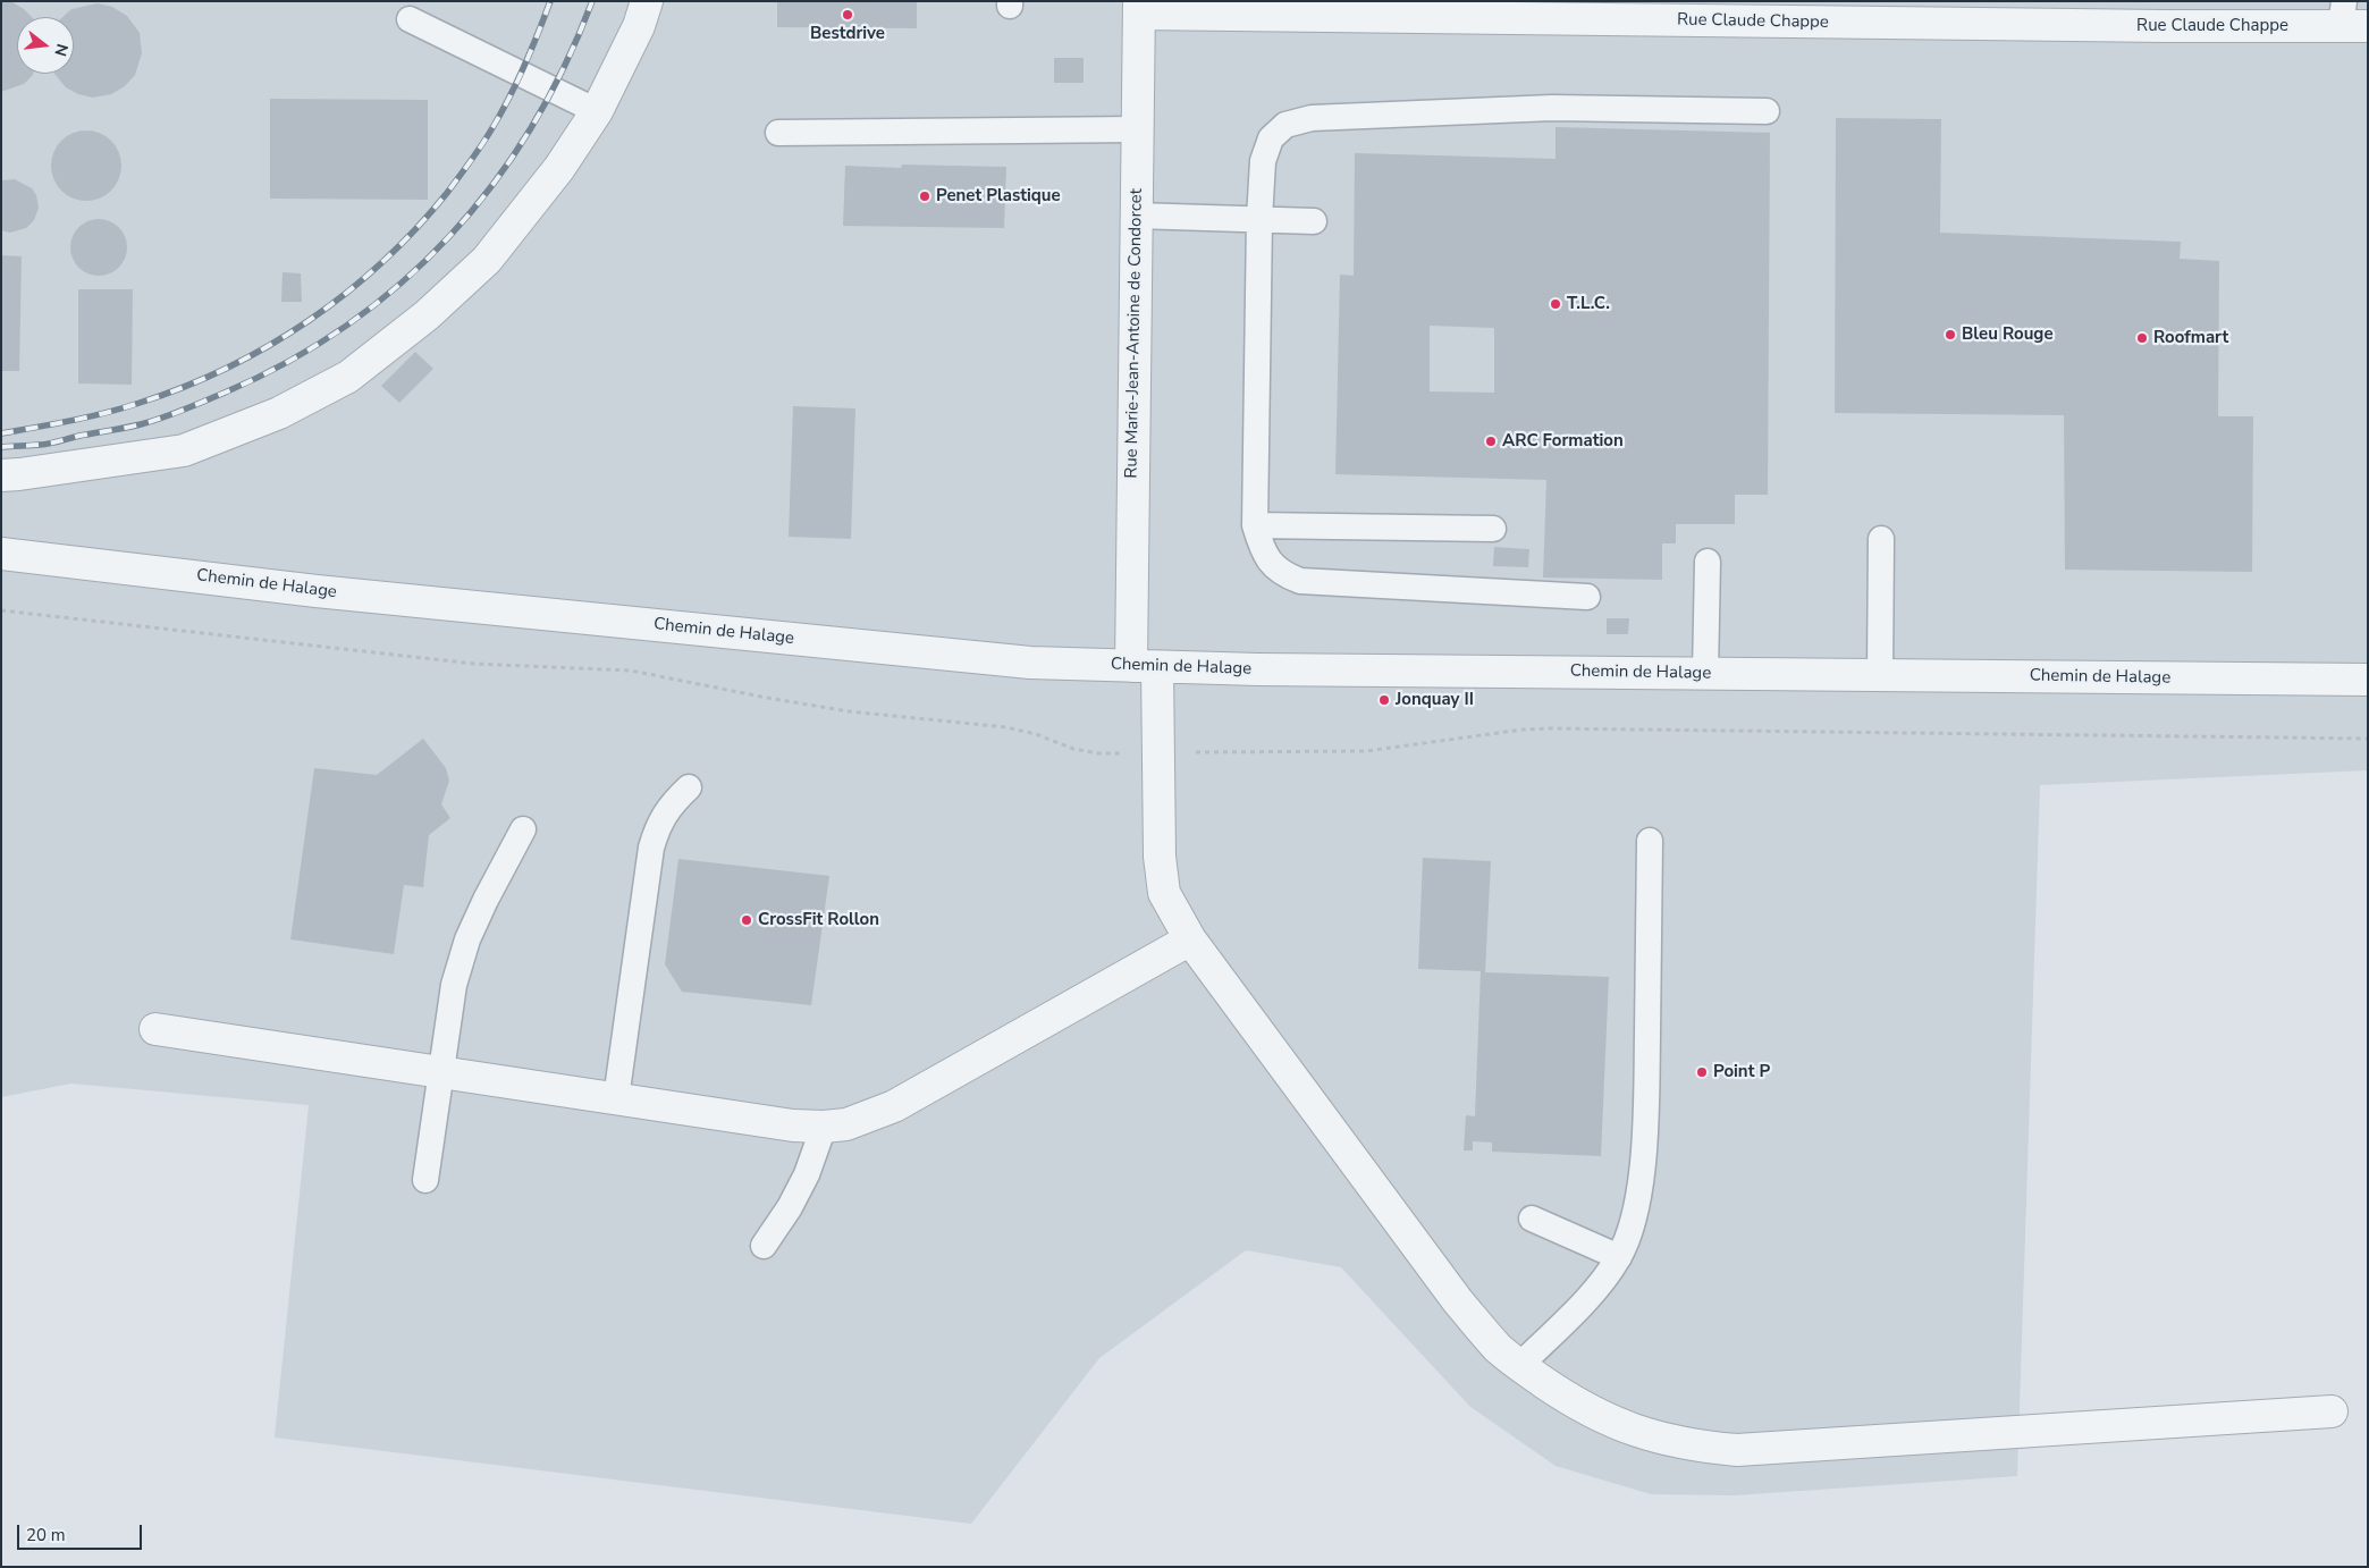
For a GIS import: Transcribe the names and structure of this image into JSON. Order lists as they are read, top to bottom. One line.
{"streets":{"street":["Rue Claude Chappe","Rue Marie-Jean-Antoine de Condorcet","Chemin de Halage"]},"crossings":[["Rue Claude Chappe","Rue Marie-Jean-Antoine de Condorcet"],["Rue Marie-Jean-Antoine de Condorcet","Chemin de Halage"]],"places":["Bestdrive","Penet Plastique","T.L.C.","Bleu Rouge","Roofmart","ARC Formation","Jonquay II","CrossFit Rollon","Point P"],"scale_bar":"20 m","north":"right"}
